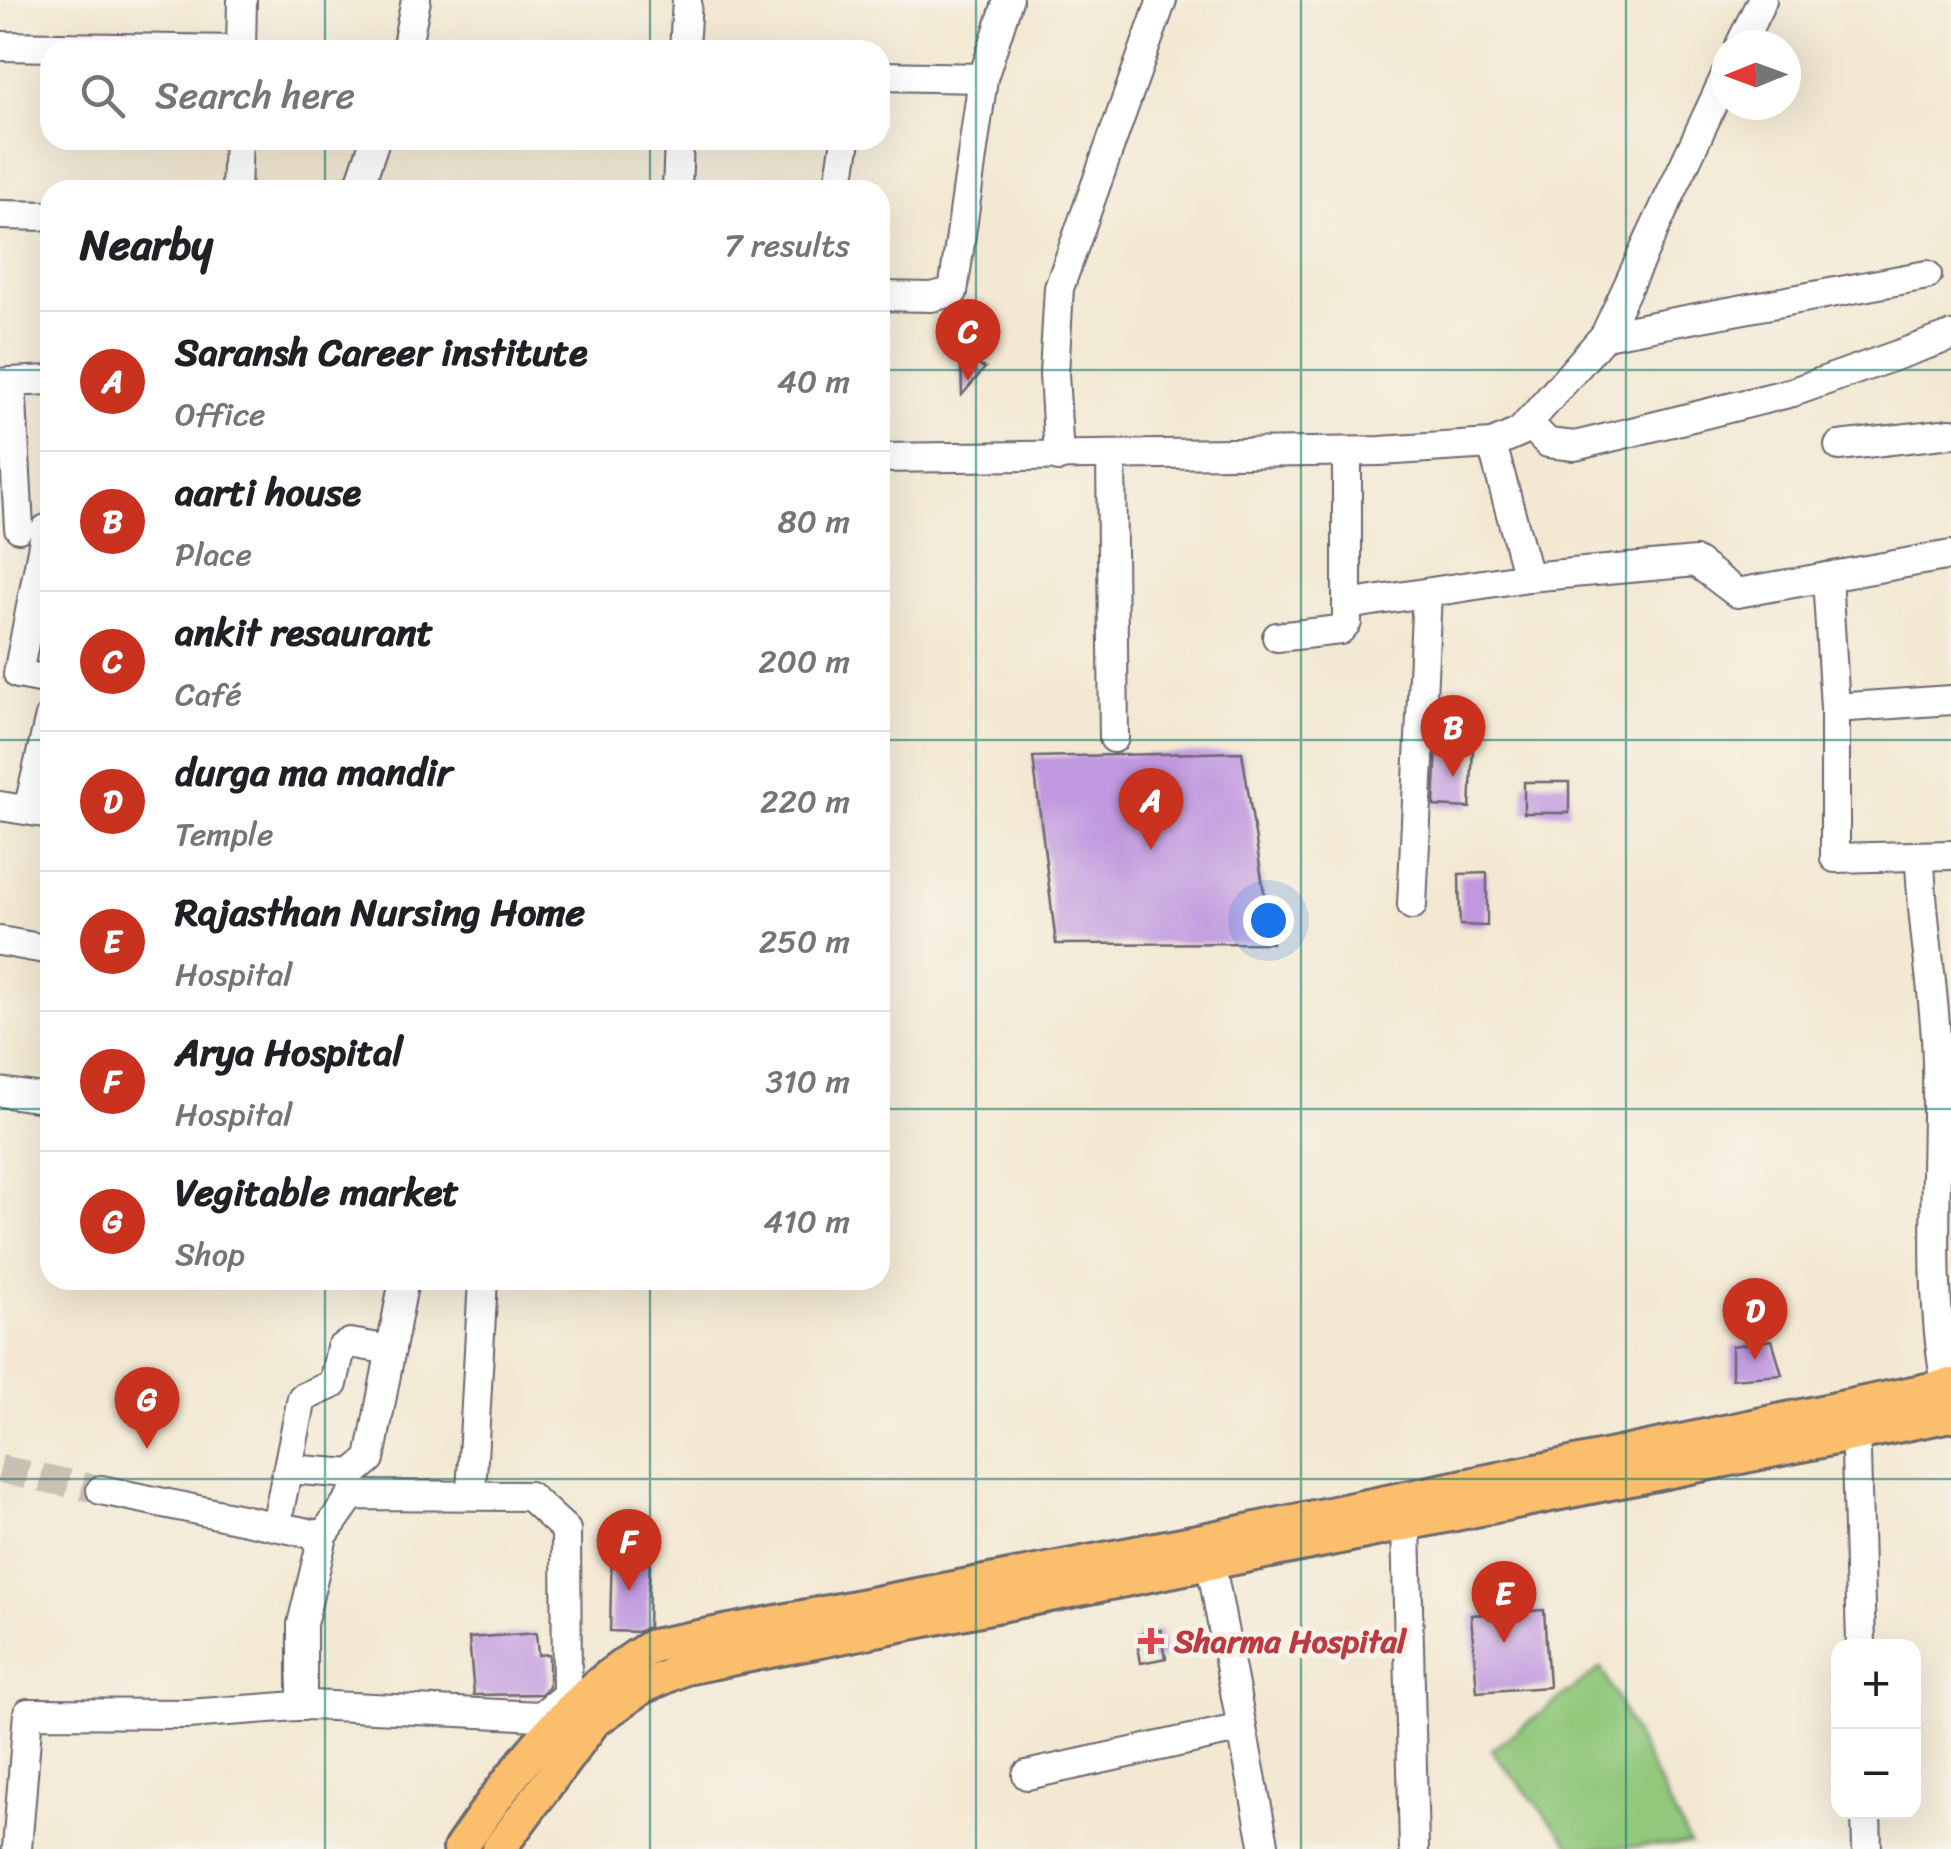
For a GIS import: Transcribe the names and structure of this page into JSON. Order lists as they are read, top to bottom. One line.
{"places":{"health":["Sharma Hospital"]},"north":"left","page":{"search":"Search here","heading":["Nearby","7 results"],"pins":["C","B","A","D","G","F","E"],"list":[{"mark":"A","name":"Saransh Career institute","note":"Office","value":"40 m"},{"mark":"B","name":"aarti house","note":"Place","value":"80 m"},{"mark":"C","name":"ankit resaurant","note":"Café","value":"200 m"},{"mark":"D","name":"durga ma mandir","note":"Temple","value":"220 m"},{"mark":"E","name":"Rajasthan Nursing Home","note":"Hospital","value":"250 m"},{"mark":"F","name":"Arya Hospital","note":"Hospital","value":"310 m"},{"mark":"G","name":"Vegitable market","note":"Shop","value":"410 m"}],"map_buttons":["+","−"]}}
